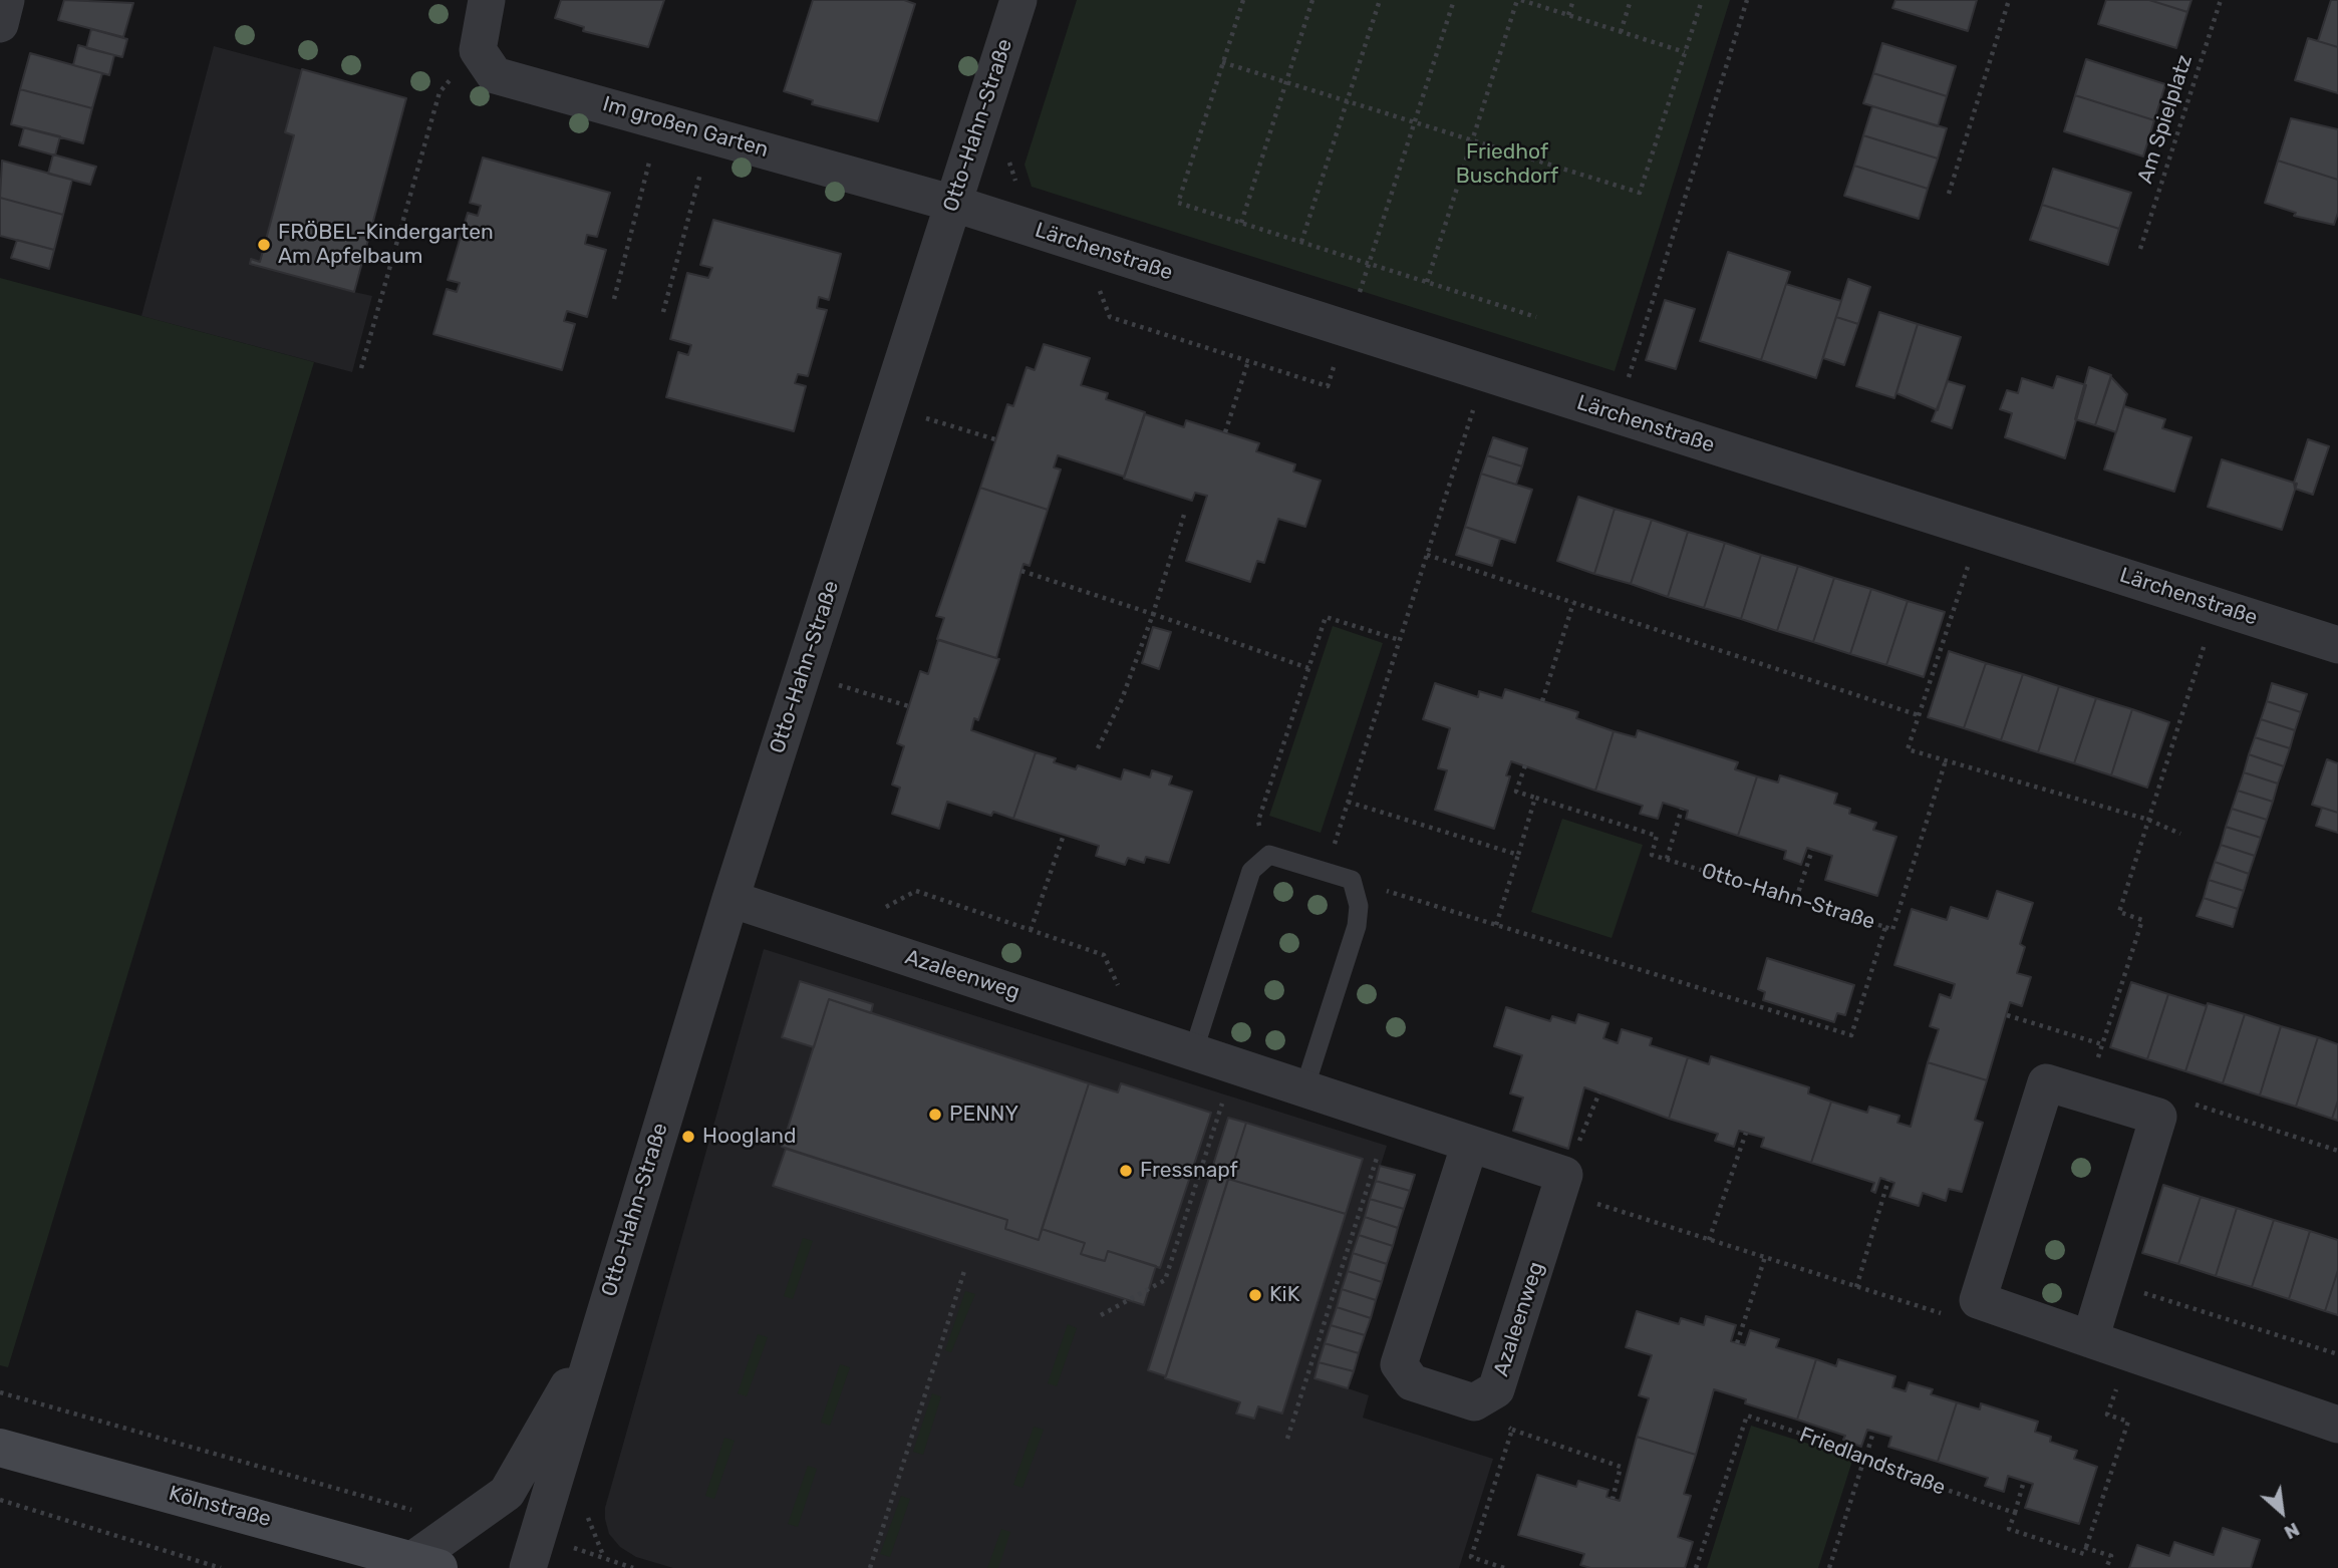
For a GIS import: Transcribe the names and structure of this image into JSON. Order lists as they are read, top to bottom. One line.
{"streets":{"main road":["Kölnstraße"],"street":["Otto-Hahn-Straße","Im großen Garten","Lärchenstraße","Azaleenweg"],"path":["Am Spielplatz","Friedlandstraße"]},"crossings":[["Otto-Hahn-Straße","Im großen Garten"],["Otto-Hahn-Straße","Lärchenstraße"],["Otto-Hahn-Straße","Azaleenweg"],["Otto-Hahn-Straße","Kölnstraße"],["Im großen Garten","Lärchenstraße"]],"parks":["Friedhof Buschdorf"],"places":["FRÖBEL-Kindergarten Am Apfelbaum","PENNY","Hoogland","Fressnapf","KiK"],"north":"bottom right"}
